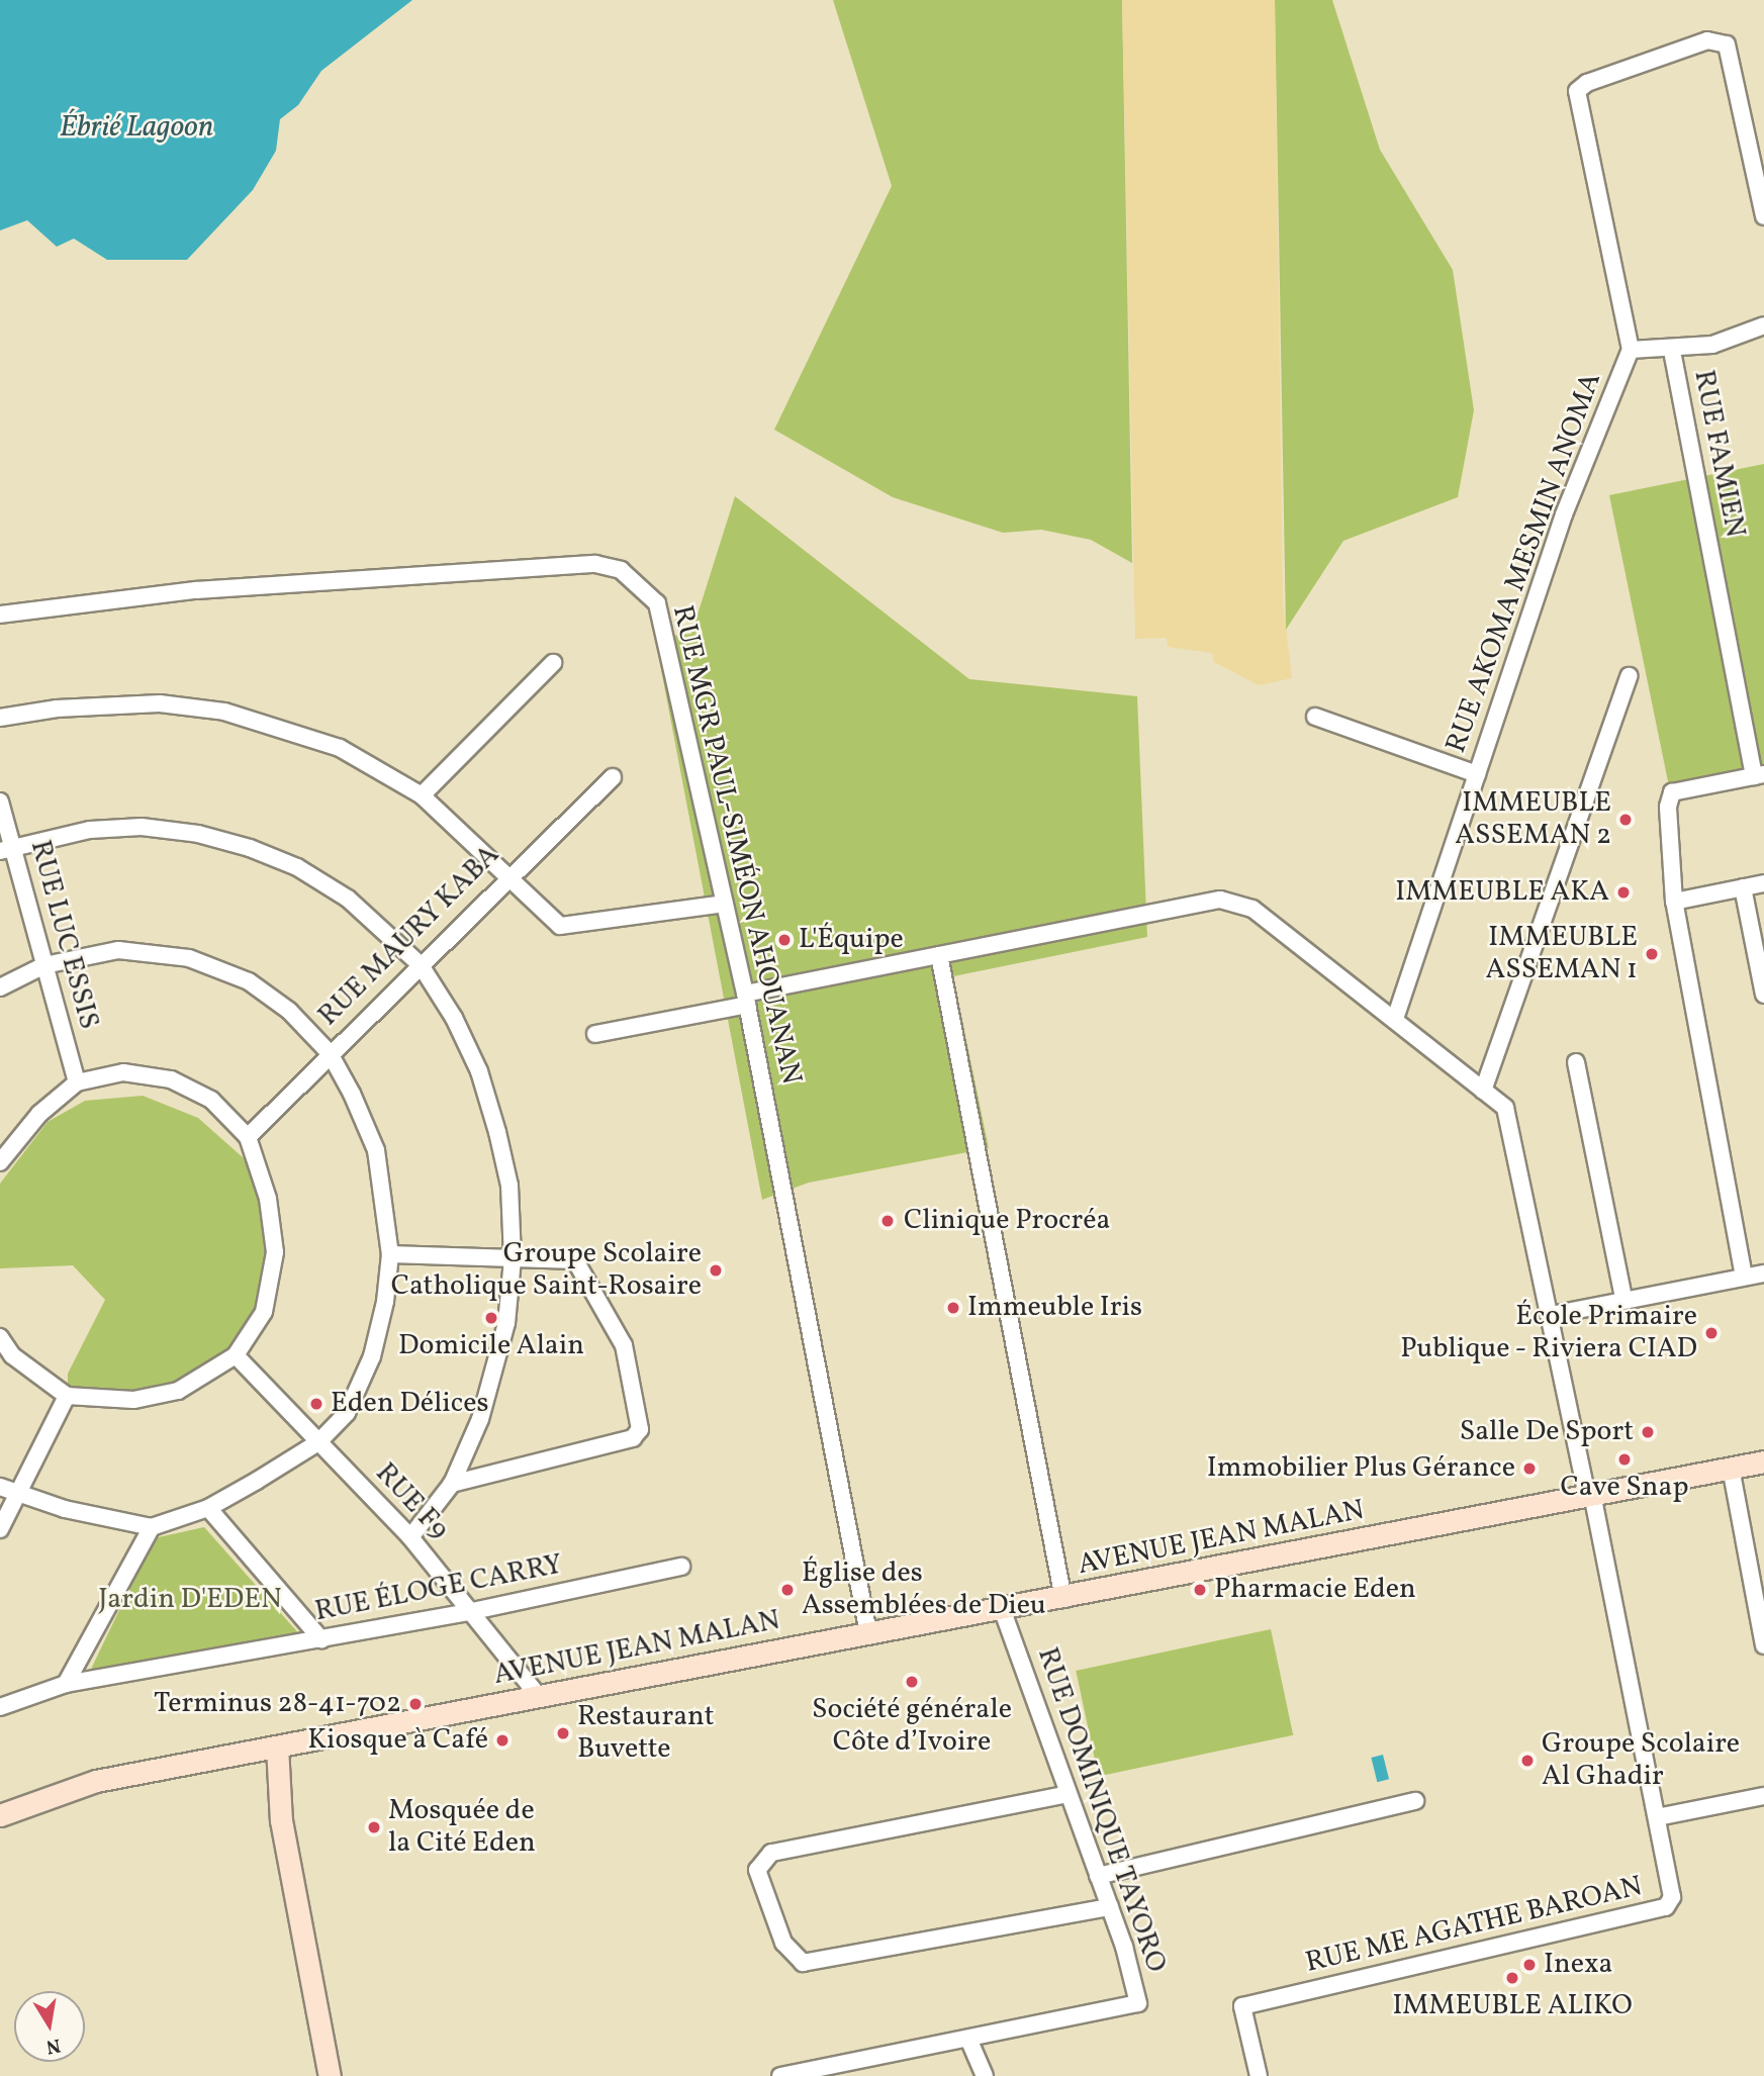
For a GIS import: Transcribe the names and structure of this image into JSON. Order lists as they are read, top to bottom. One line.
{"streets":{"main road":["AVENUE JEAN MALAN"],"street":["RUE FAMIEN","RUE AKOMA MESMIN ANOMA","RUE MGR PAUL-SIMÉON AHOUANAN","RUE LUC ESSIS","RUE MAURY KABA","RUE F9","RUE ÉLOGE CARRY","RUE DOMINIQUE TAYORO","RUE ME AGATHE BAROAN"]},"crossings":[["RUE AKOMA MESMIN ANOMA","RUE ME AGATHE BAROAN"],["RUE MGR PAUL-SIMÉON AHOUANAN","AVENUE JEAN MALAN"],["RUE MGR PAUL-SIMÉON AHOUANAN","RUE ME AGATHE BAROAN"],["RUE F9","AVENUE JEAN MALAN"],["RUE F9","RUE ÉLOGE CARRY"],["AVENUE JEAN MALAN","RUE DOMINIQUE TAYORO"],["AVENUE JEAN MALAN","RUE ME AGATHE BAROAN"]],"water":["Ébrié Lagoon"],"parks":["Jardin D'EDEN"],"places":["IMMEUBLE ASSEMAN 2","IMMEUBLE AKA","L'Équipe","IMMEUBLE ASSEMAN 1","Clinique Procréa","Groupe Scolaire Catholique Saint-Rosaire","Immeuble Iris","Domicile Alain","École Primaire Publique - Riviera CIAD","Eden Délices","Salle De Sport","Cave Snap","Immobilier Plus Gérance","Église des Assemblées de Dieu","Pharmacie Eden","Société générale Côte d’Ivoire","Terminus 28-41-702","Restaurant Buvette","Kiosque à Café","Groupe Scolaire Al Ghadir","Mosquée de la Cité Eden","Inexa","IMMEUBLE ALIKO"],"north":"bottom"}
